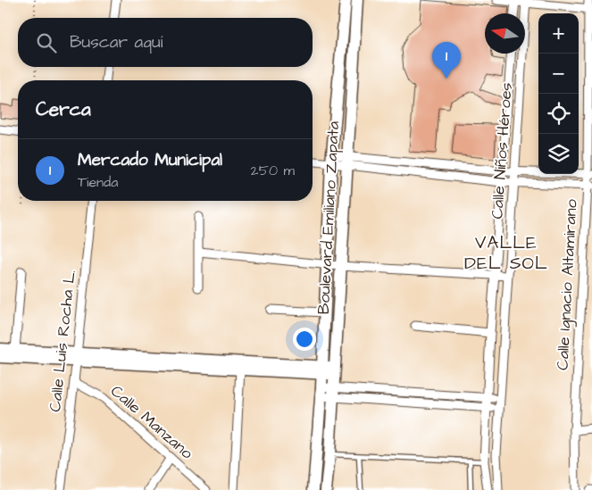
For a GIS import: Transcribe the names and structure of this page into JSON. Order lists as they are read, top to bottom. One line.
{"streets":{"street":["Calle Niños Héroes","Boulevard Emiliano Zapata","Calle Ignacio Altamirano","Calle Luis Rocha L.","Calle Manzano"]},"crossings":[["Calle Luis Rocha L.","Calle Manzano"]],"districts":["VALLE DEL SOL"],"north":"left","page":{"map_buttons":["+","−"],"search":"Buscar aquí","pins":"1","heading":"Cerca","list":[{"mark":"1","name":"Mercado Municipal","note":"Tienda","value":"250 m"}]}}
